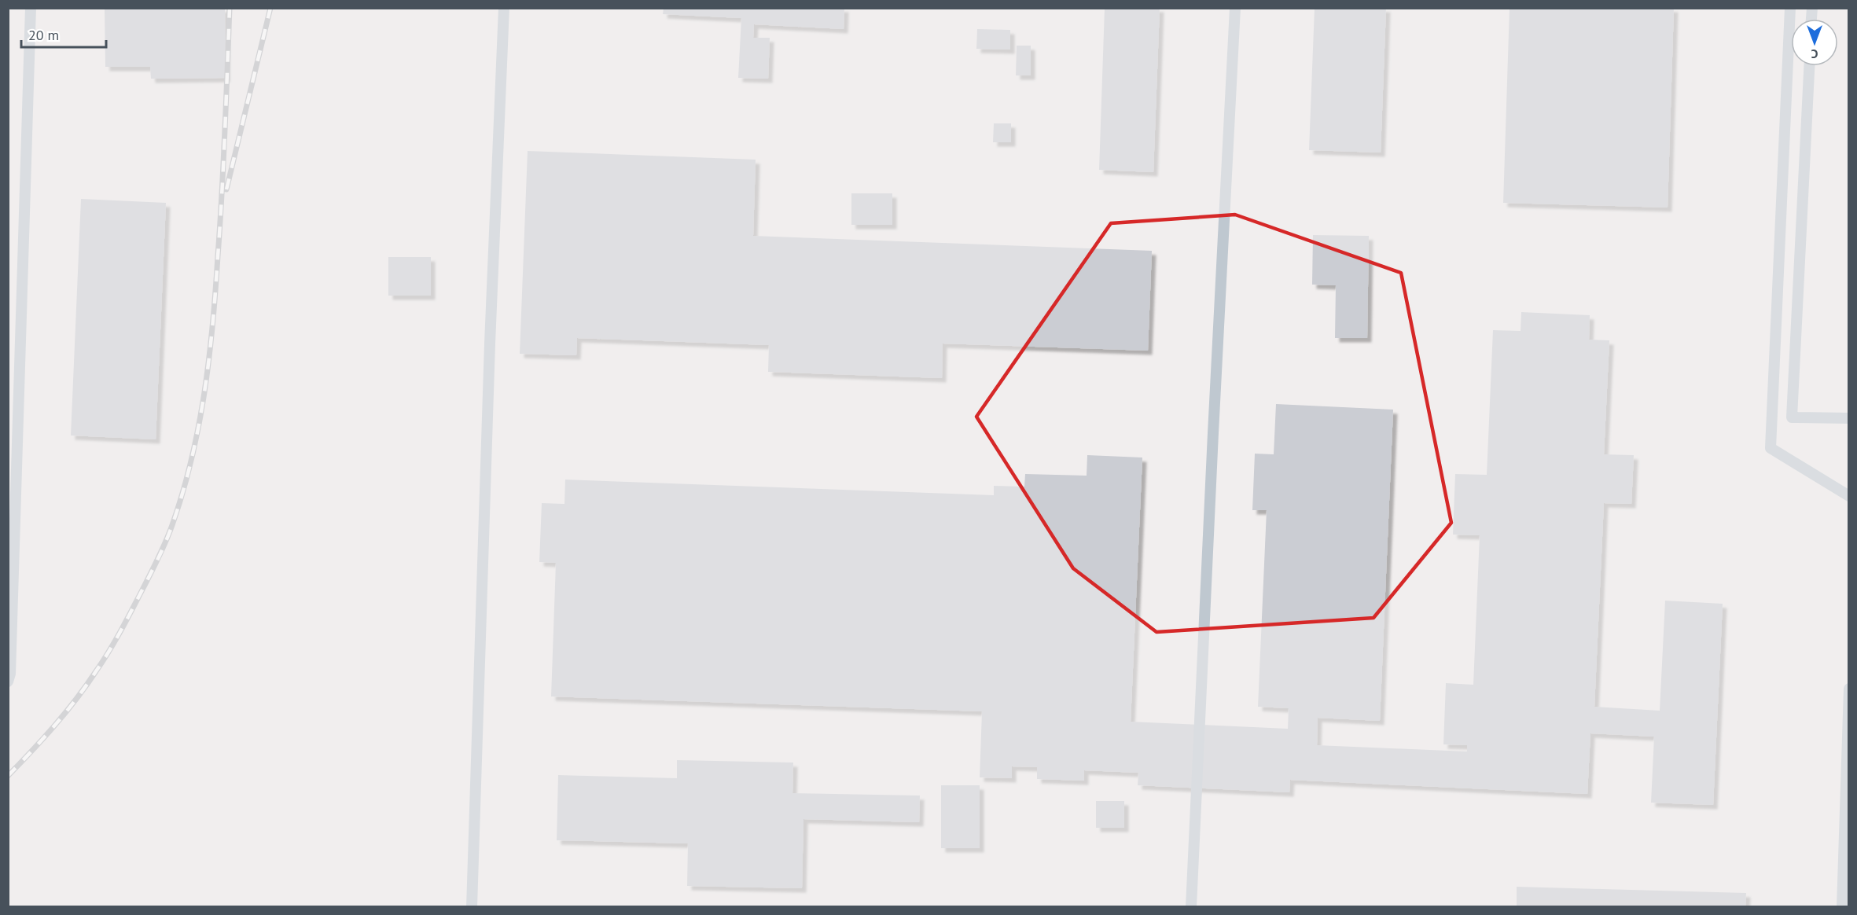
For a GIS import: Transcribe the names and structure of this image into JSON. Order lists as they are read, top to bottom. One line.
{"scale_bar":"20 m","north":"bottom"}
